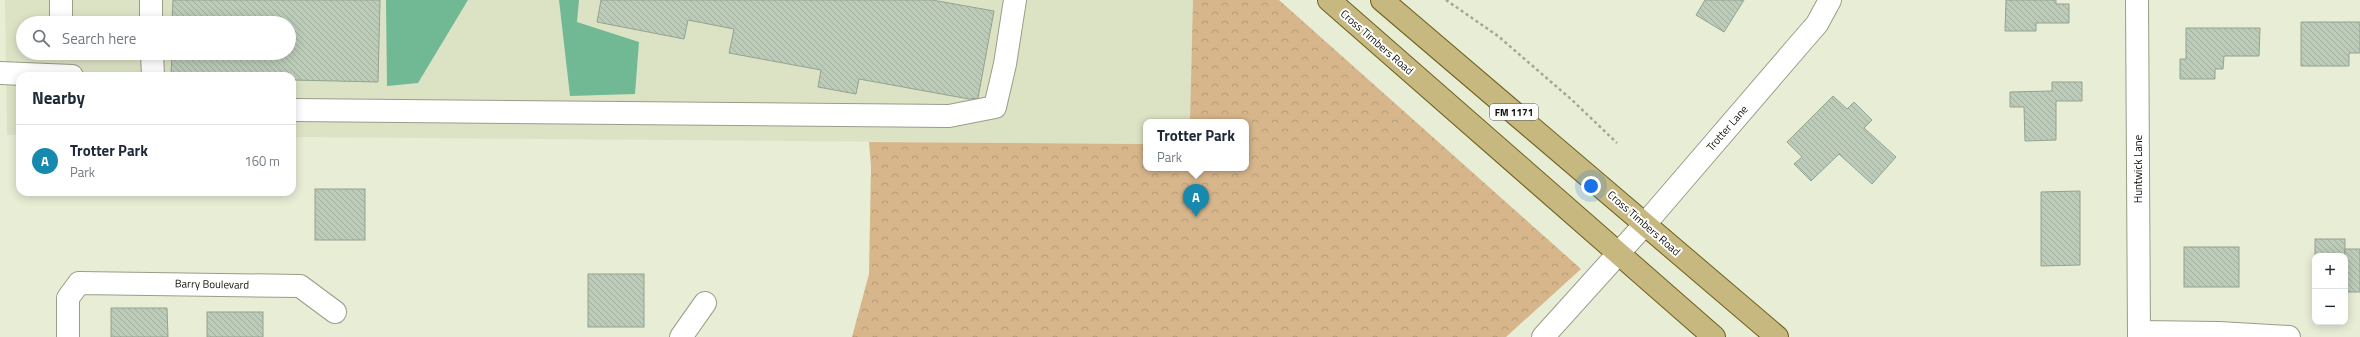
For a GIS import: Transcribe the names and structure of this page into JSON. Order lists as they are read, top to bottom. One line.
{"streets":{"main road":["Cross Timbers Road","FM 1171"],"street":["Trotter Lane","Huntwick Lane","Barry Boulevard"]},"crossings":[["Cross Timbers Road","Trotter Lane"]],"page":{"search":"Search here","heading":"Nearby","popup":["Trotter Park","Park"],"list":[{"mark":"A","name":"Trotter Park","note":"Park","value":"160 m"}],"pins":"A","map_buttons":["+","−"]}}
